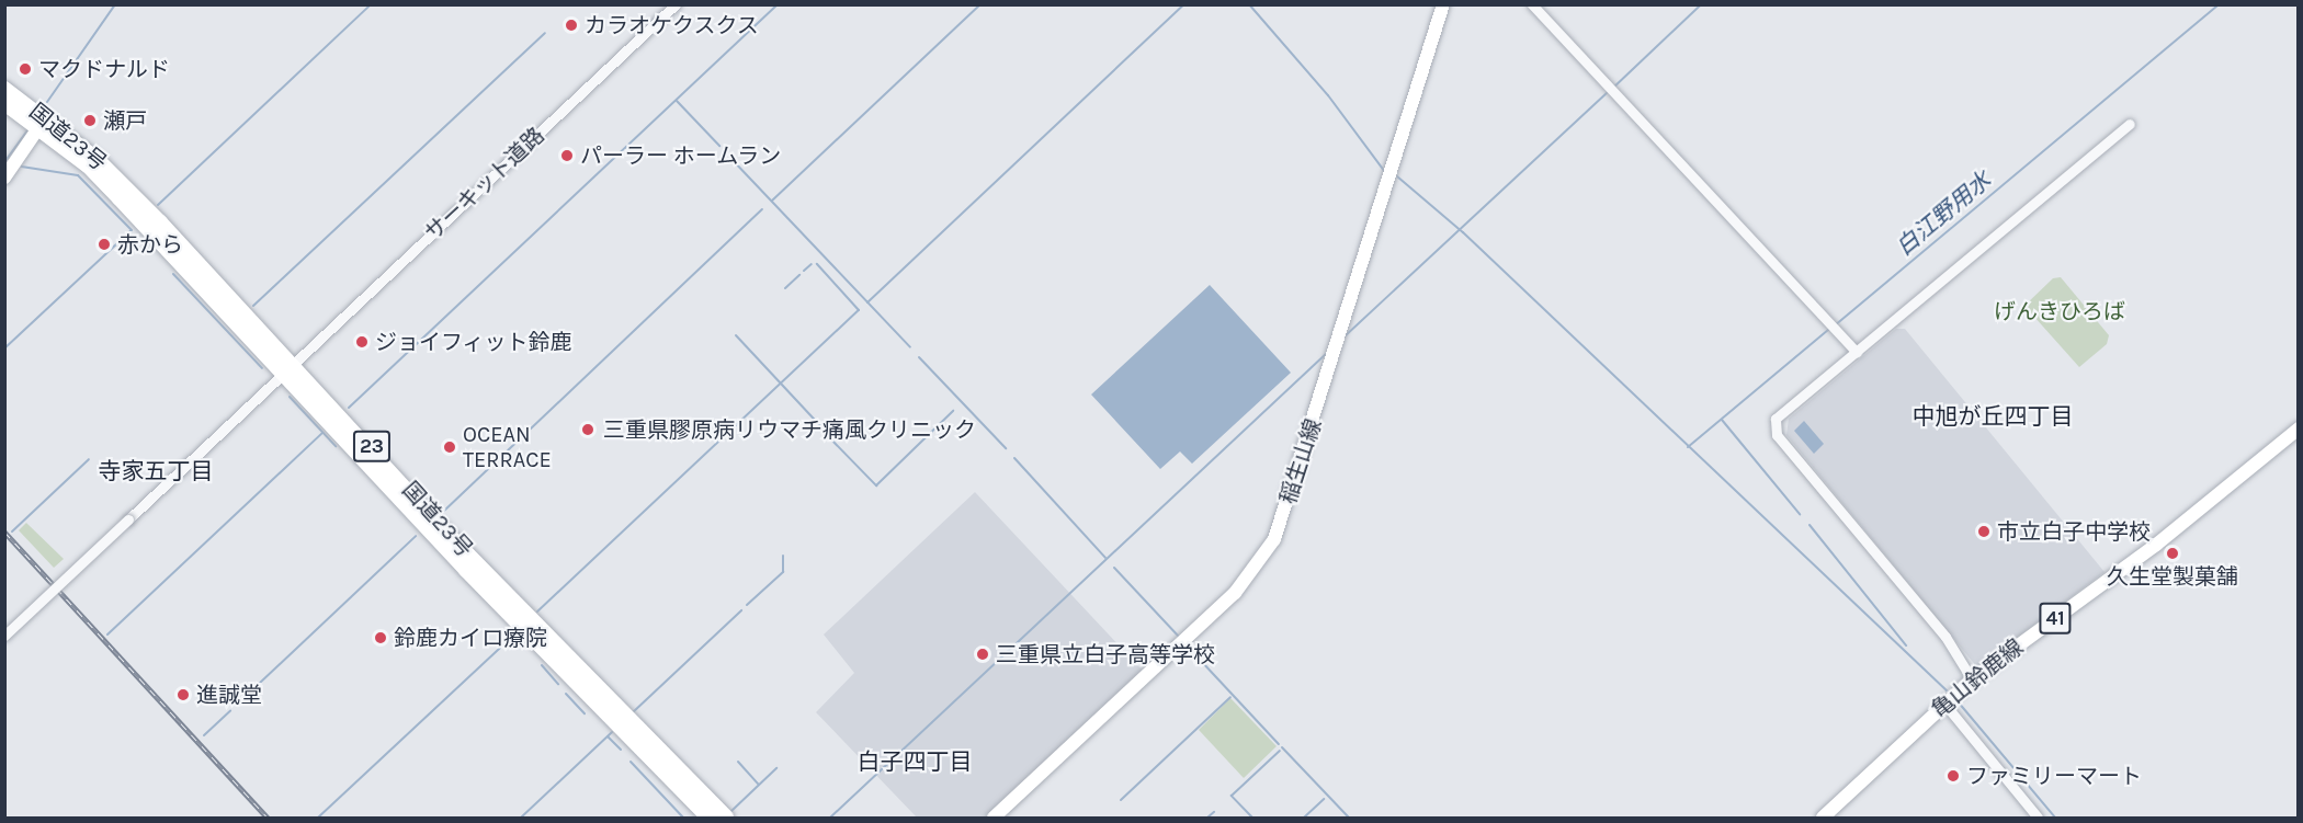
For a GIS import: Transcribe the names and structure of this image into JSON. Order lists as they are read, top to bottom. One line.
{"streets":{"highway":["国道23号","23"],"main road":["稲生山線","41","亀山鈴鹿線"],"street":["サーキット道路"]},"crossings":[["国道23号","サーキット道路"]],"districts":["中旭が丘四丁目","寺家五丁目","白子四丁目"],"water":["白江野用水"],"parks":["げんきひろば"],"places":["カラオケクスクス","マクドナルド","瀬戸","パーラー ホームラン","赤から","ジョイフィット鈴鹿","三重県膠原病リウマチ痛風クリニック","OCEAN TERRACE","市立白子中学校","久生堂製菓舗","鈴鹿カイロ療院","三重県立白子高等学校","進誠堂","ファミリーマート"]}
